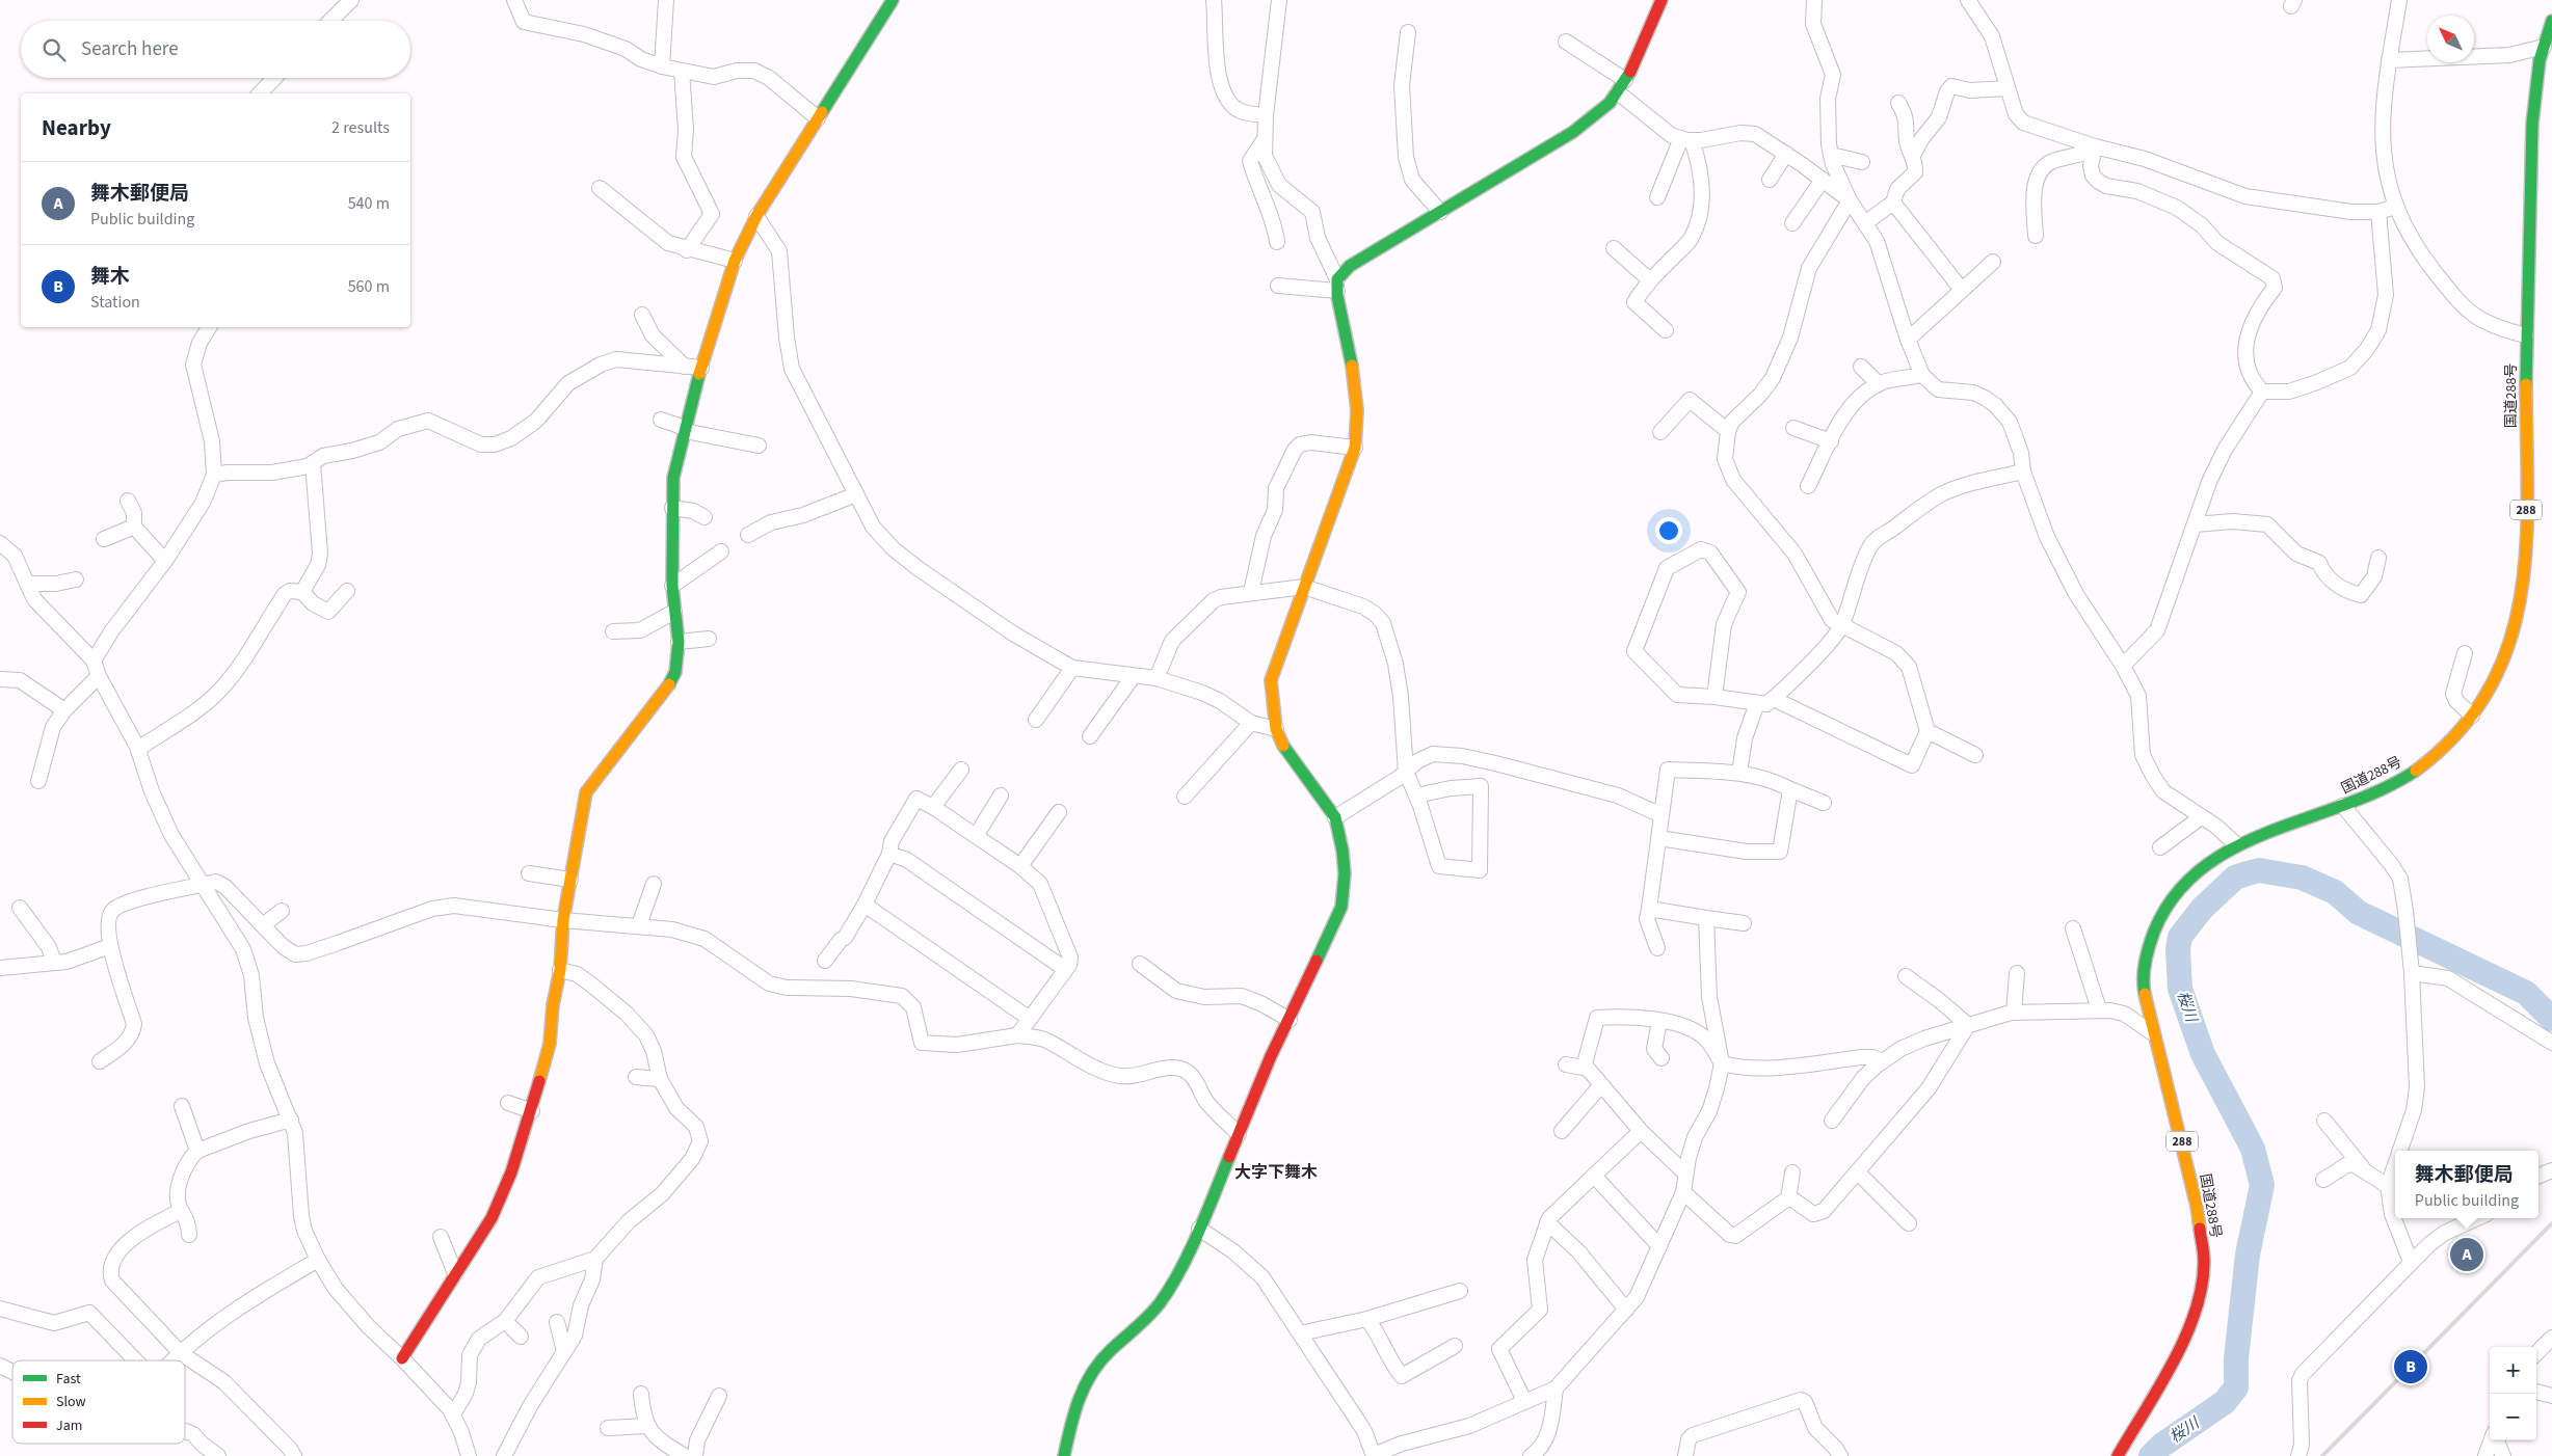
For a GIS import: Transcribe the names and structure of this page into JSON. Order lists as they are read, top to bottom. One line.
{"streets":{"main road":["国道288号","288"]},"districts":["大字下舞木"],"water":["桜川"],"legend":["Fast","Slow","Jam"],"north":"top left","page":{"search":"Search here","heading":["Nearby","2 results"],"list":[{"mark":"A","name":"舞木郵便局","note":"Public building","value":"540 m"},{"mark":"B","name":"舞木","note":"Station","value":"560 m"}],"popup":["舞木郵便局","Public building"],"pins":["A","B"],"map_buttons":["+","−"]}}
